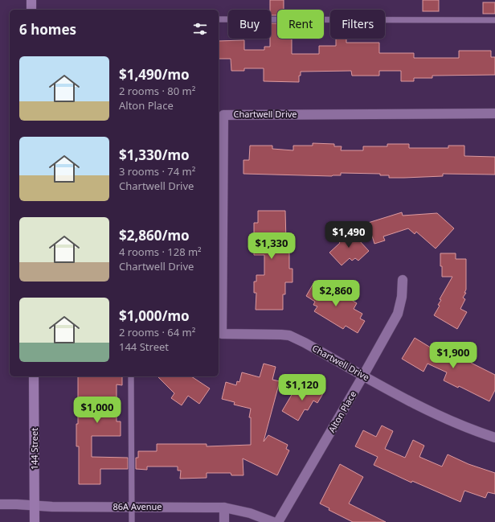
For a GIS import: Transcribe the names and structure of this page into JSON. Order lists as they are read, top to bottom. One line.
{"streets":{"main road":["144 Street"],"street":["Chartwell Drive","Alton Place","86A Avenue"]},"crossings":[["Chartwell Drive","Alton Place"],["144 Street","86A Avenue"]],"page":{"chip":["Buy","Rent","Filters"],"heading":"6 homes","list":[{"name":"$1,490/mo","note":"2 rooms · 80 m² · Alton Place"},{"name":"$1,330/mo","note":"3 rooms · 74 m² · Chartwell Drive"},{"name":"$2,860/mo","note":"4 rooms · 128 m² · Chartwell Drive"},{"name":"$1,000/mo","note":"2 rooms · 64 m² · 144 Street"}],"price":["$1,490","$1,330","$2,860","$1,900","$1,120","$1,000"]}}
